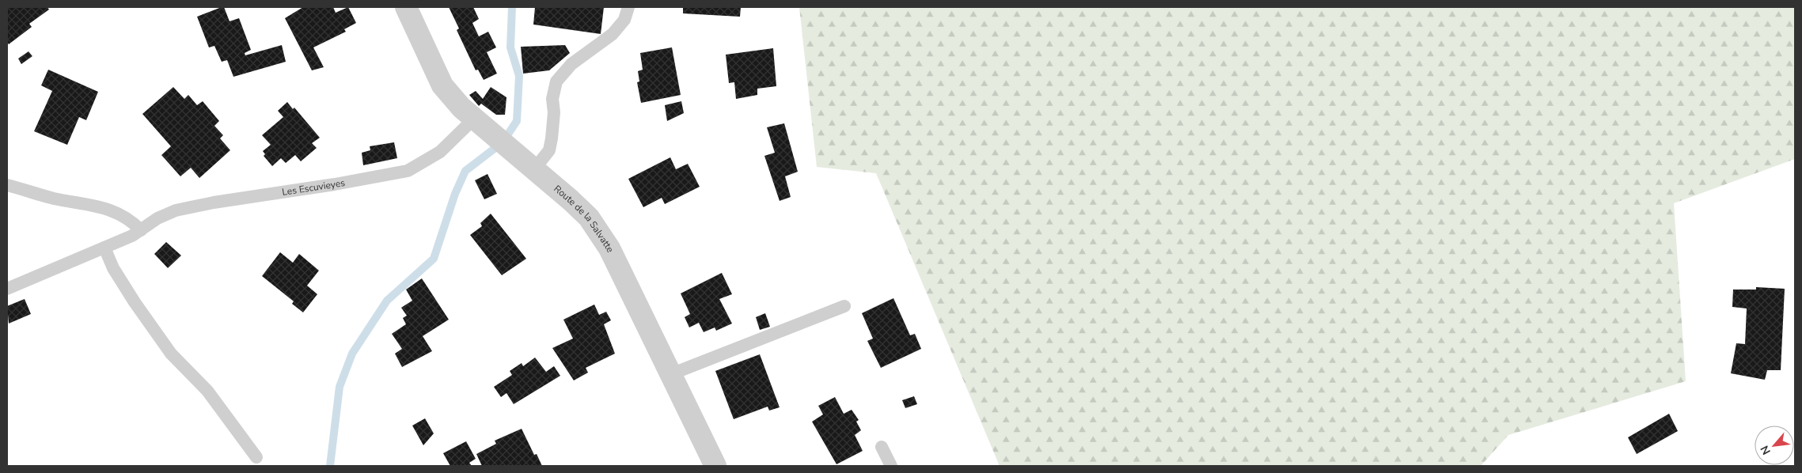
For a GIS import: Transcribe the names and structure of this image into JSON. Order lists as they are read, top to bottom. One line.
{"streets":{"street":["Route de la Salvatte"],"lane":["Les Escuvieyes"]},"crossings":[["Les Escuvieyes","Route de la Salvatte"]],"north":"bottom left"}
